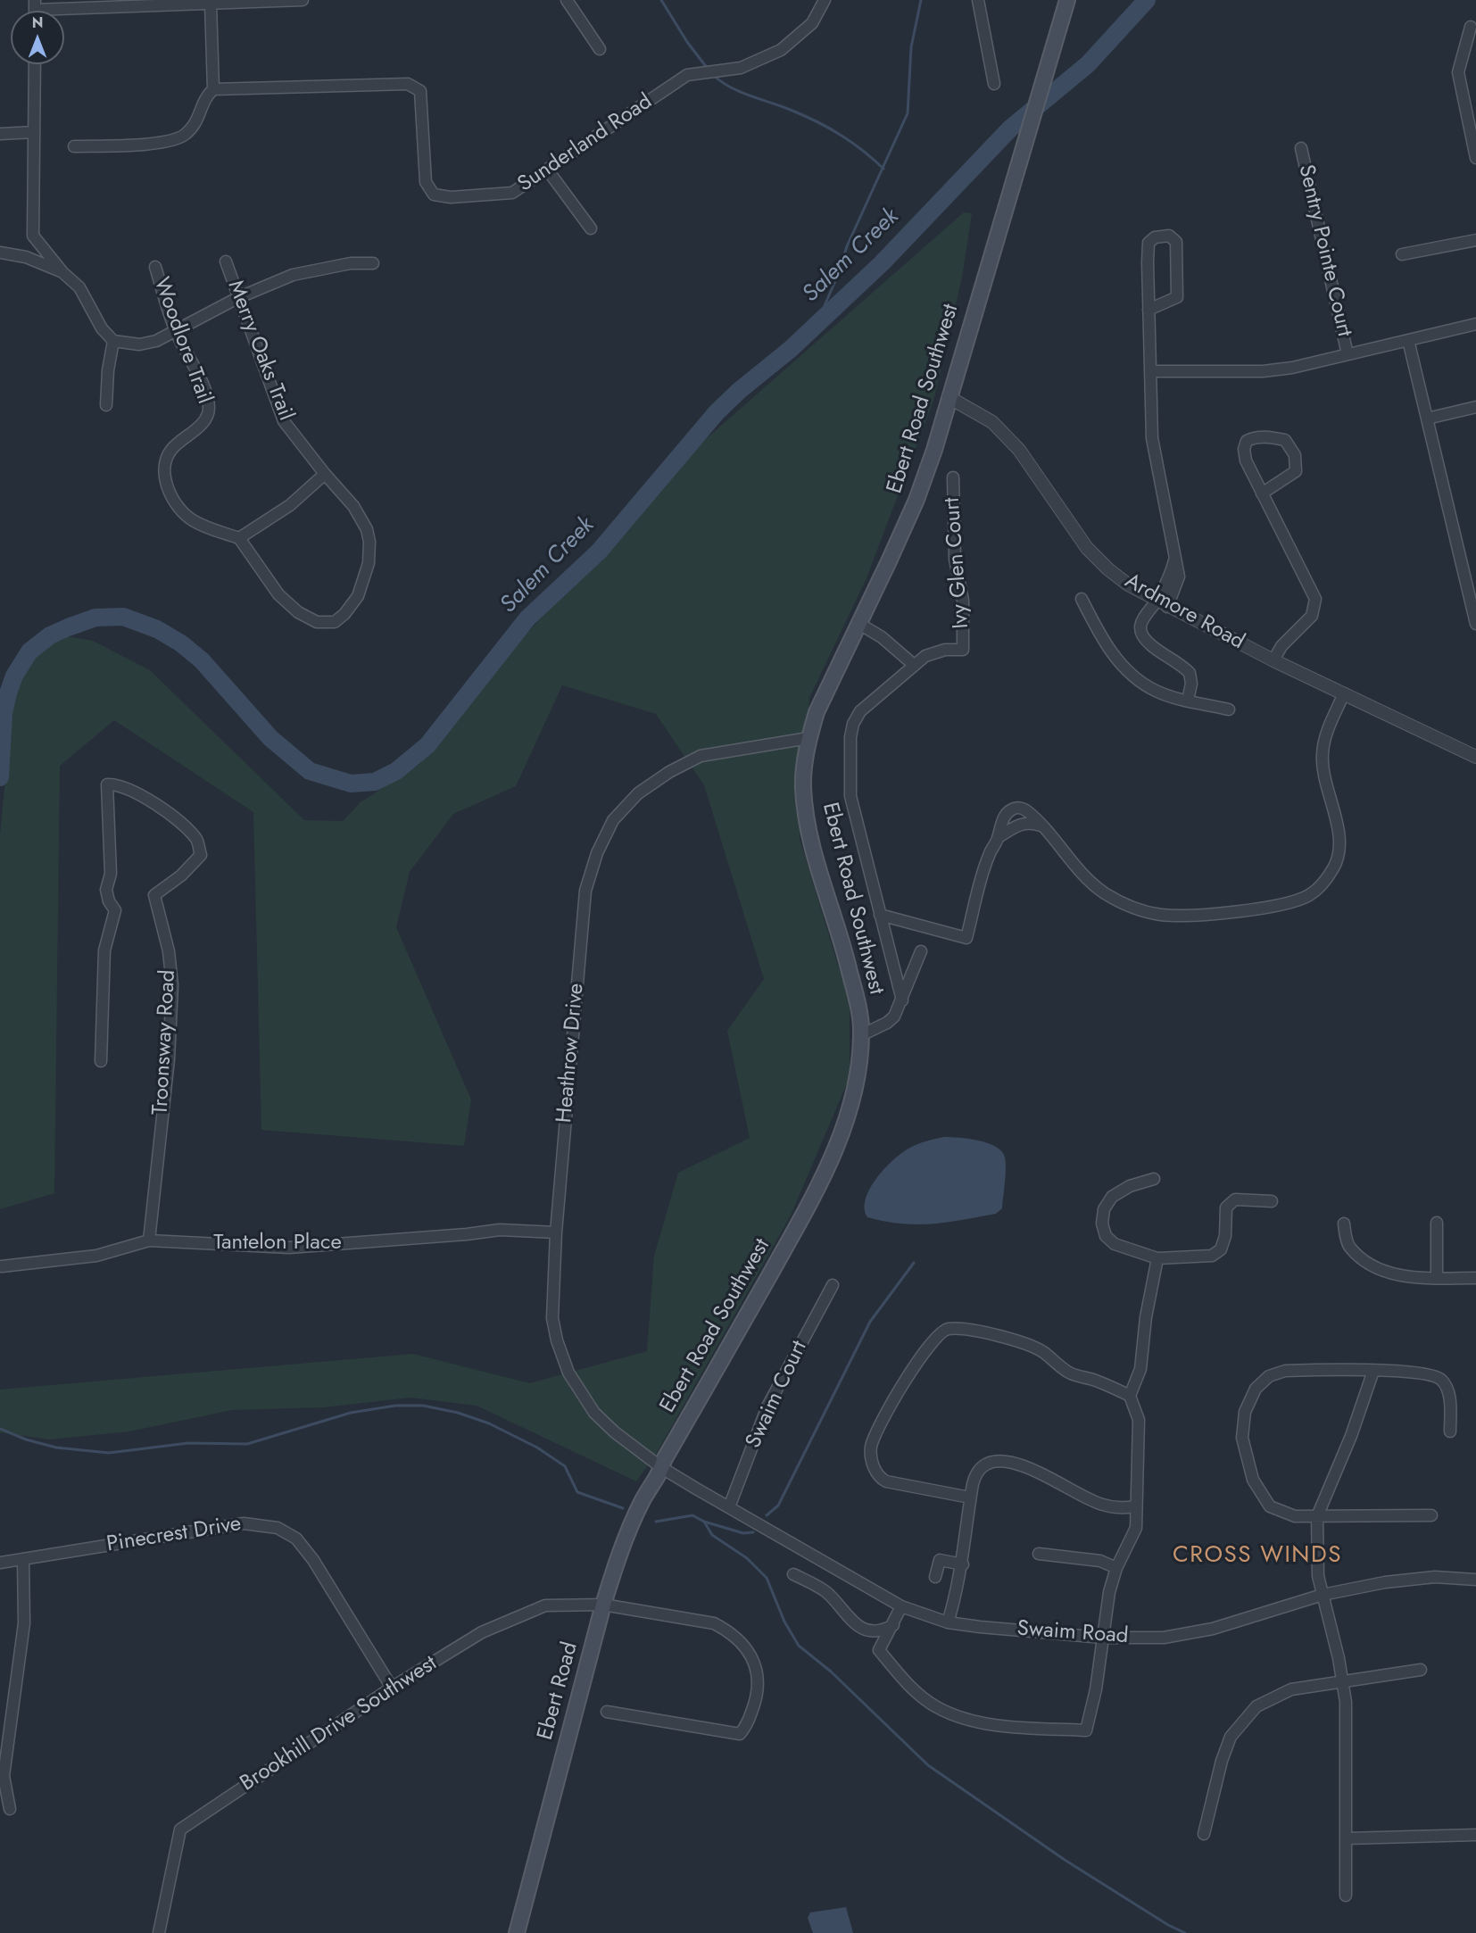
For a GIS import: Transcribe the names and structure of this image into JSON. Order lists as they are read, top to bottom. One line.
{"streets":{"main road":["Ebert Road Southwest","Ebert Road"],"street":["Sunderland Road","Sentry Pointe Court","Woodlore Trail","Merry Oaks Trail","Ivy Glen Court","Ardmore Road","Troonsway Road","Heathrow Drive","Tantelon Place","Swaim Court","Pinecrest Drive","Swaim Road","Brookhill Drive Southwest"]},"crossings":[["Woodlore Trail","Merry Oaks Trail"],["Ebert Road Southwest","Ardmore Road"],["Ebert Road Southwest","Heathrow Drive"],["Ebert Road Southwest","Ebert Road"],["Troonsway Road","Tantelon Place"],["Heathrow Drive","Tantelon Place"],["Heathrow Drive","Swaim Road"],["Heathrow Drive","Ebert Road"],["Swaim Court","Swaim Road"],["Pinecrest Drive","Brookhill Drive Southwest"],["Ebert Road","Brookhill Drive Southwest"]],"districts":["CROSS WINDS"],"water":["Salem Creek"],"north":"top"}
